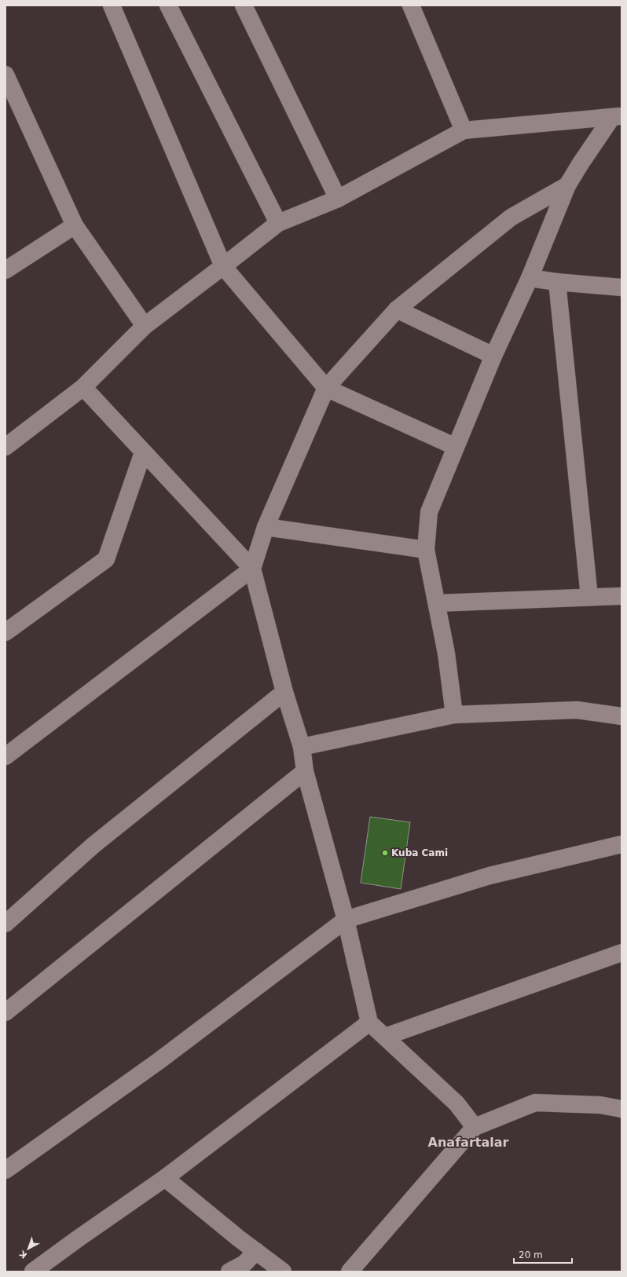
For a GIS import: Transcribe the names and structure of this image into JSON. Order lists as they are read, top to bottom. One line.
{"districts":["Anafartalar"],"places":["Kuba Cami"],"scale_bar":"20 m","north":"bottom left"}
